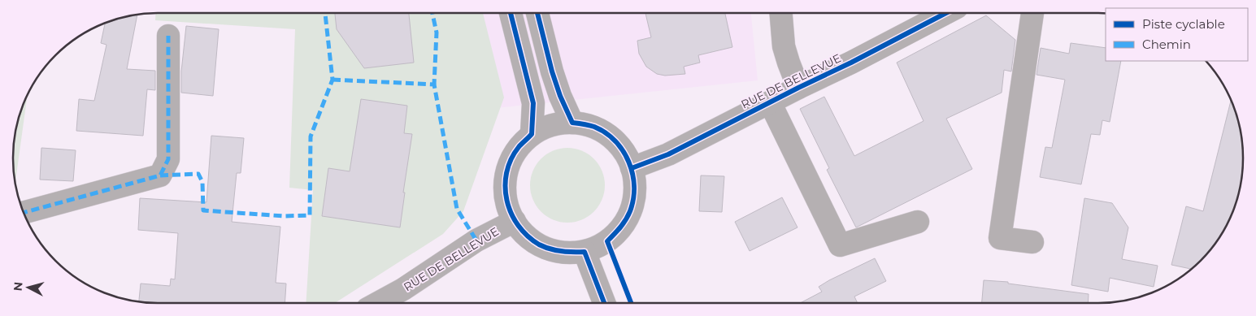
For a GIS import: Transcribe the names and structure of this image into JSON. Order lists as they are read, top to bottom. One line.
{"streets":{"street":["RUE DE BELLEVUE"]},"legend":["Piste cyclable","Chemin"],"north":"left"}
